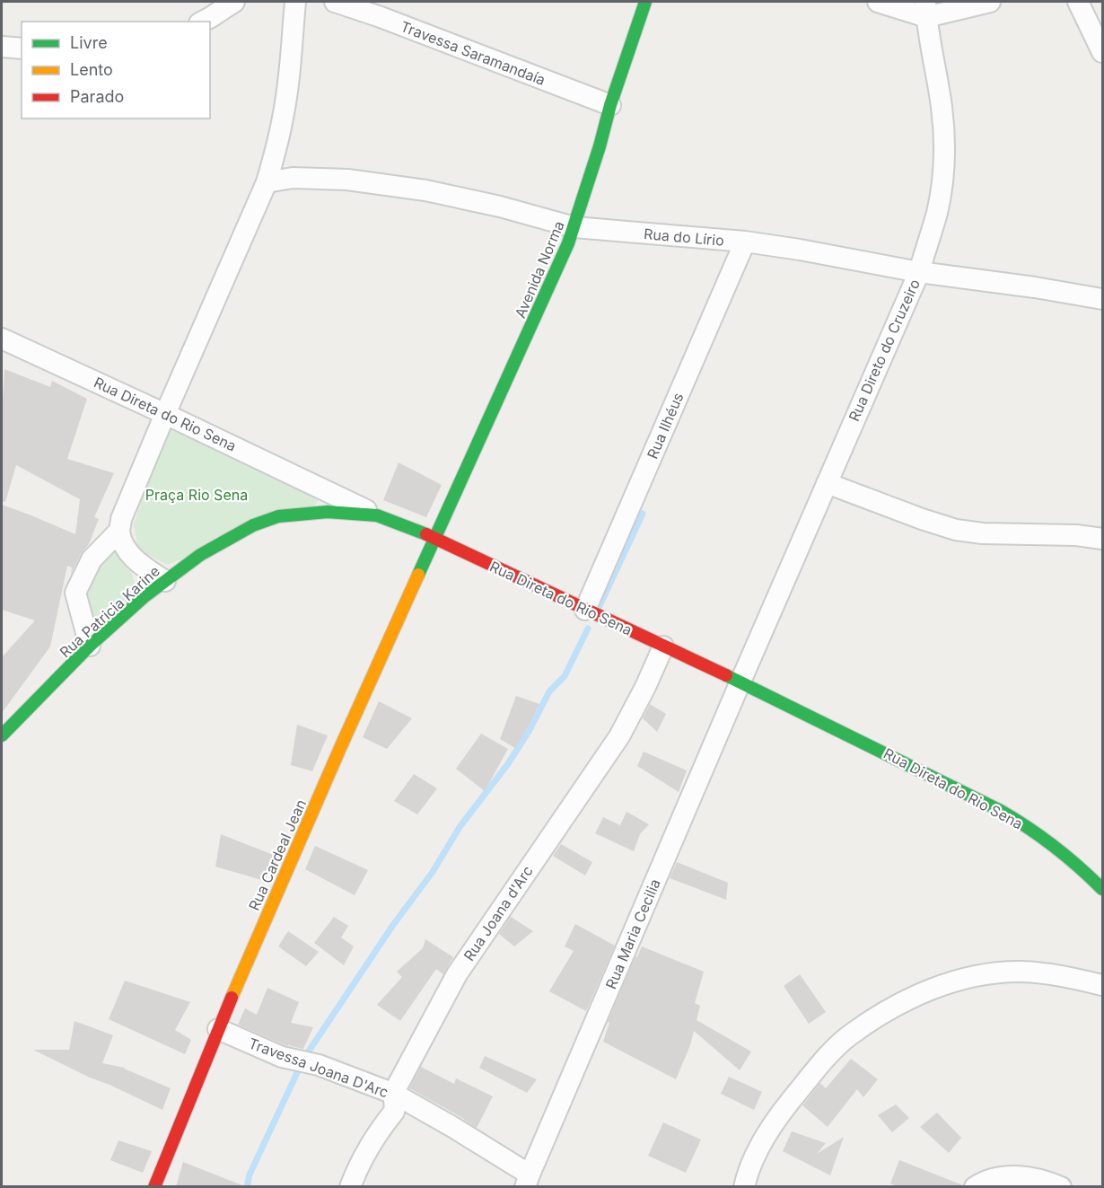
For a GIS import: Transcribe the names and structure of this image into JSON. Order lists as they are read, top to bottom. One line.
{"streets":{"street":["Travessa Saramandaía","Rua do Lírio","Avenida Norma","Rua Direto do Cruzeiro","Rua Direta do Rio Sena","Rua Ilhéus","Rua Patricia Karine","Rua Cardeal Jean","Rua Joana d'Arc","Rua Maria Cecilia","Travessa Joana D'Arc"]},"crossings":[["Travessa Saramandaía","Avenida Norma"],["Rua do Lírio","Avenida Norma"],["Rua do Lírio","Rua Direto do Cruzeiro"],["Rua do Lírio","Rua Ilhéus"],["Avenida Norma","Rua Direta do Rio Sena"],["Avenida Norma","Rua Cardeal Jean"],["Rua Direto do Cruzeiro","Rua Direta do Rio Sena"],["Rua Direto do Cruzeiro","Rua Maria Cecilia"],["Rua Direta do Rio Sena","Rua Ilhéus"],["Rua Direta do Rio Sena","Rua Patricia Karine"],["Rua Direta do Rio Sena","Rua Cardeal Jean"],["Rua Direta do Rio Sena","Rua Joana d'Arc"],["Rua Direta do Rio Sena","Rua Maria Cecilia"],["Rua Cardeal Jean","Travessa Joana D'Arc"],["Rua Joana d'Arc","Travessa Joana D'Arc"],["Rua Maria Cecilia","Travessa Joana D'Arc"]],"parks":["Praça Rio Sena"],"legend":["Livre","Lento","Parado"]}
